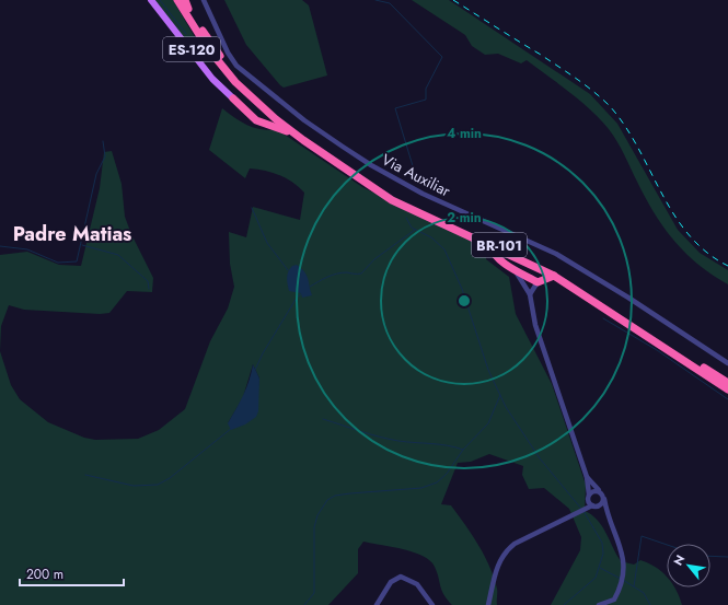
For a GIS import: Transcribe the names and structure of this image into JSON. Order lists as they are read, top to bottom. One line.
{"streets":{"highway":["BR-101"],"main road":["ES-120"],"street":["Via Auxiliar"]},"districts":["Padre Matias"],"scale_bar":"200 m","north":"top left","rings":["4 min","2 min"]}
